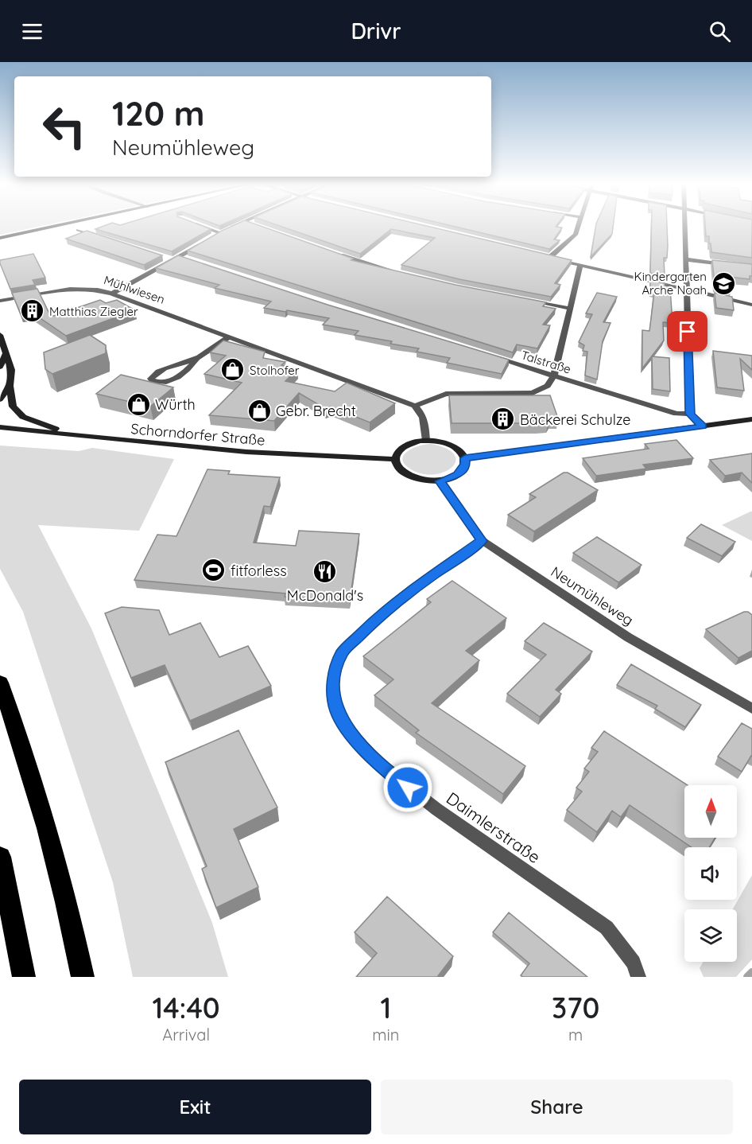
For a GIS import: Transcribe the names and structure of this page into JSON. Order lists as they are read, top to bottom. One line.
{"streets":{"street":["Mühlwiesen","Talstraße","Schorndorfer Straße","Neumühleweg","Daimlerstraße"]},"crossings":[["Schorndorfer Straße","Neumühleweg"],["Neumühleweg","Daimlerstraße"]],"places":{"school or university":["Kindergarten Arche Noah"],"building":["Matthias Ziegler","Bäckerei Schulze"],"shop":["Stolhofer","Würth","Gebr. Brecht"],"sports":["fitforless"],"restaurant":["McDonald's"]},"north":"top","page":{"header":"Drivr","turn":["120 m","Neumühleweg"],"eta":["14:40","Arrival","1","min","370","m"],"buttons":["Exit","Share"]}}
